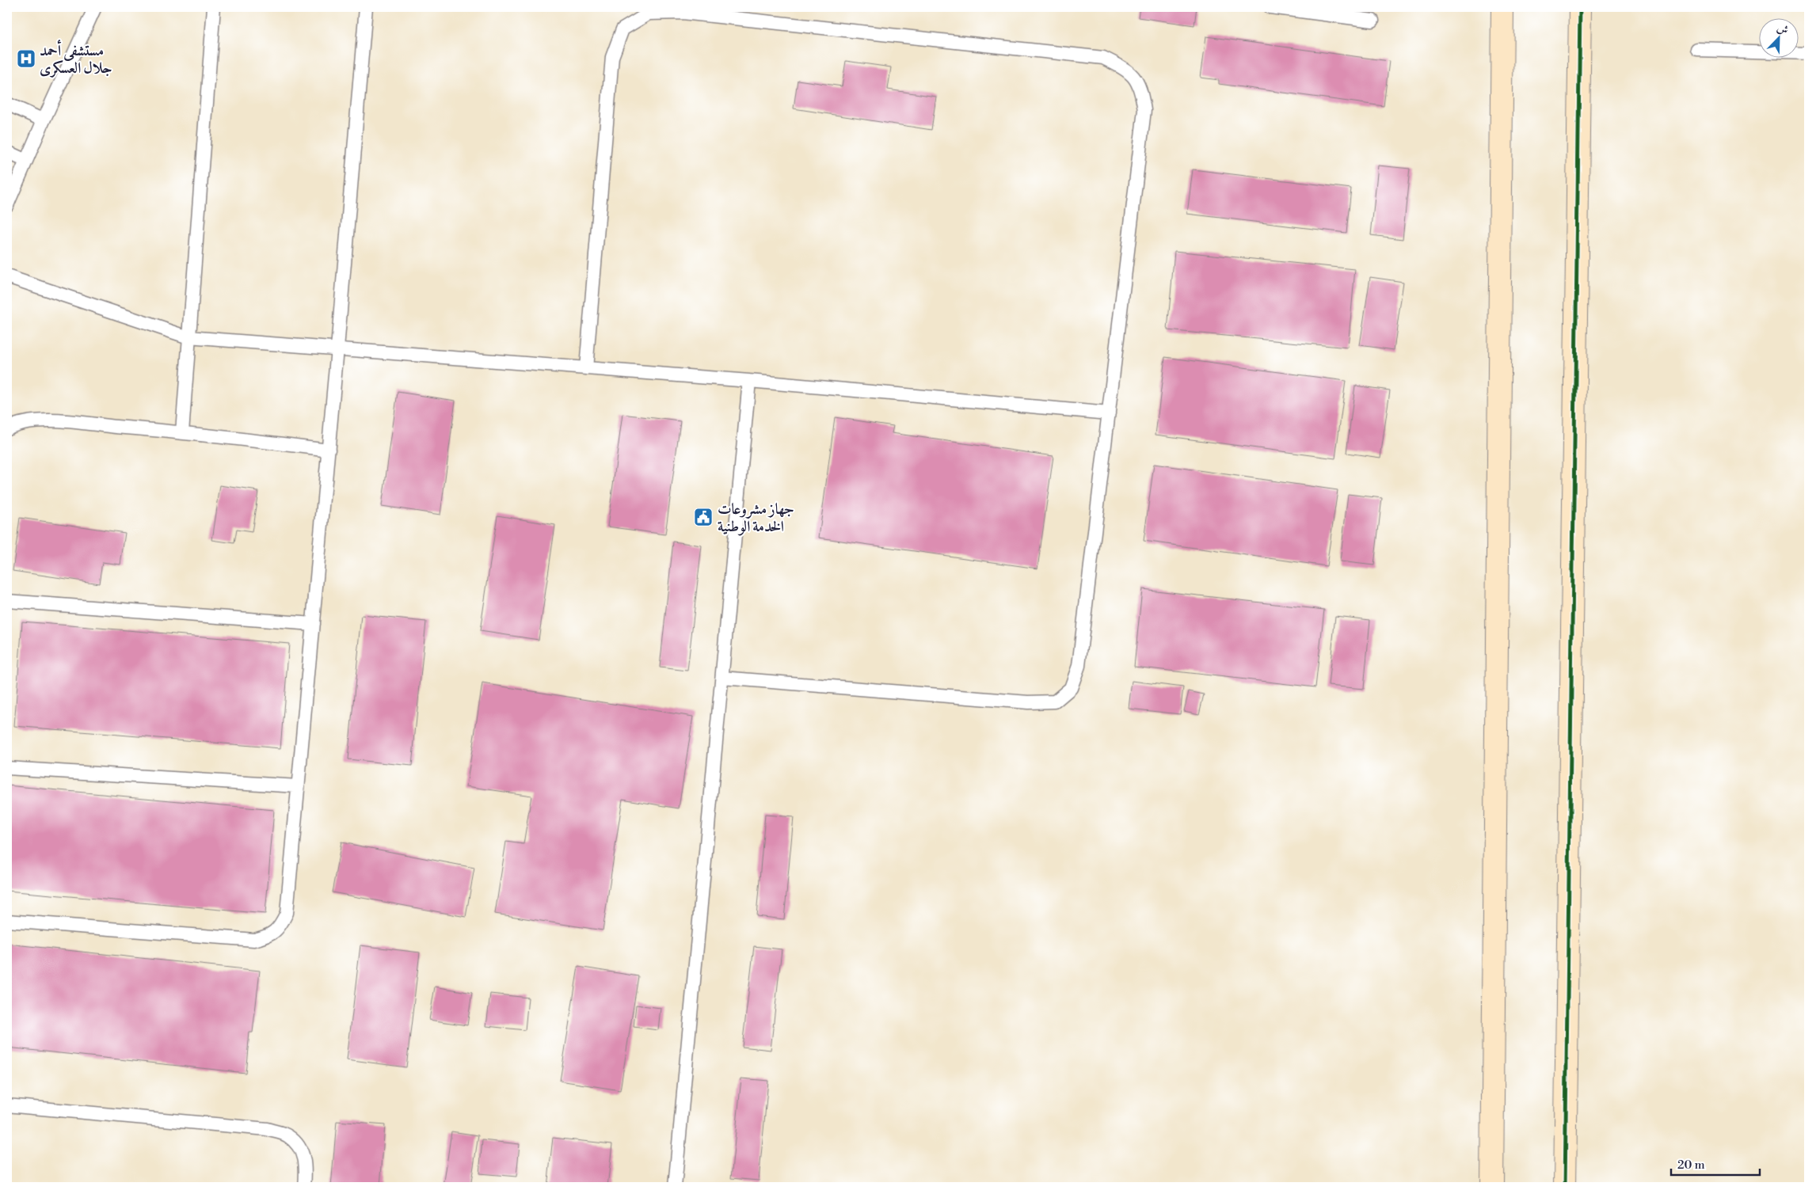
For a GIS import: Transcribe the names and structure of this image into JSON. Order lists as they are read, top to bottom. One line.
{"places":{"hospital":["مستشفى أحمد جلال العسكرى"],"public building":["جهاز مشروعات الخدمة الوطنية"]},"scale_bar":"20 m","north":"top right"}
